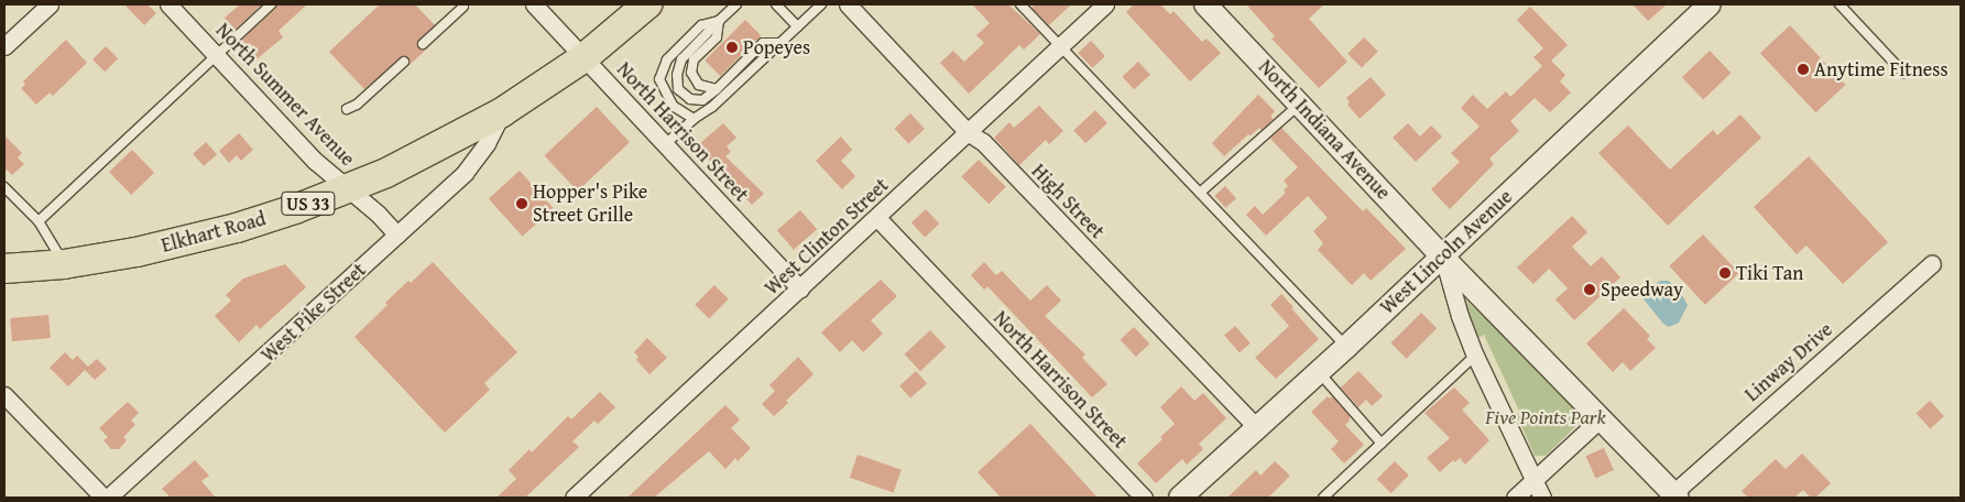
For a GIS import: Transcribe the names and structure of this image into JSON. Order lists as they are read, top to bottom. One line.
{"streets":{"highway":["US 33","Elkhart Road"],"street":["North Summer Avenue","North Indiana Avenue","North Harrison Street","High Street","West Clinton Street","West Lincoln Avenue","West Pike Street","Linway Drive"]},"crossings":[["North Summer Avenue","Elkhart Road"],["North Summer Avenue","West Pike Street"],["North Indiana Avenue","West Lincoln Avenue"],["North Indiana Avenue","Linway Drive"],["North Harrison Street","US 33"],["North Harrison Street","Elkhart Road"],["North Harrison Street","West Clinton Street"],["High Street","West Clinton Street"],["High Street","West Lincoln Avenue"],["US 33","Elkhart Road"],["Elkhart Road","West Pike Street"]],"parks":["Five Points Park"],"places":["Popeyes","Anytime Fitness","Hopper's Pike Street Grille","Tiki Tan","Speedway"]}
